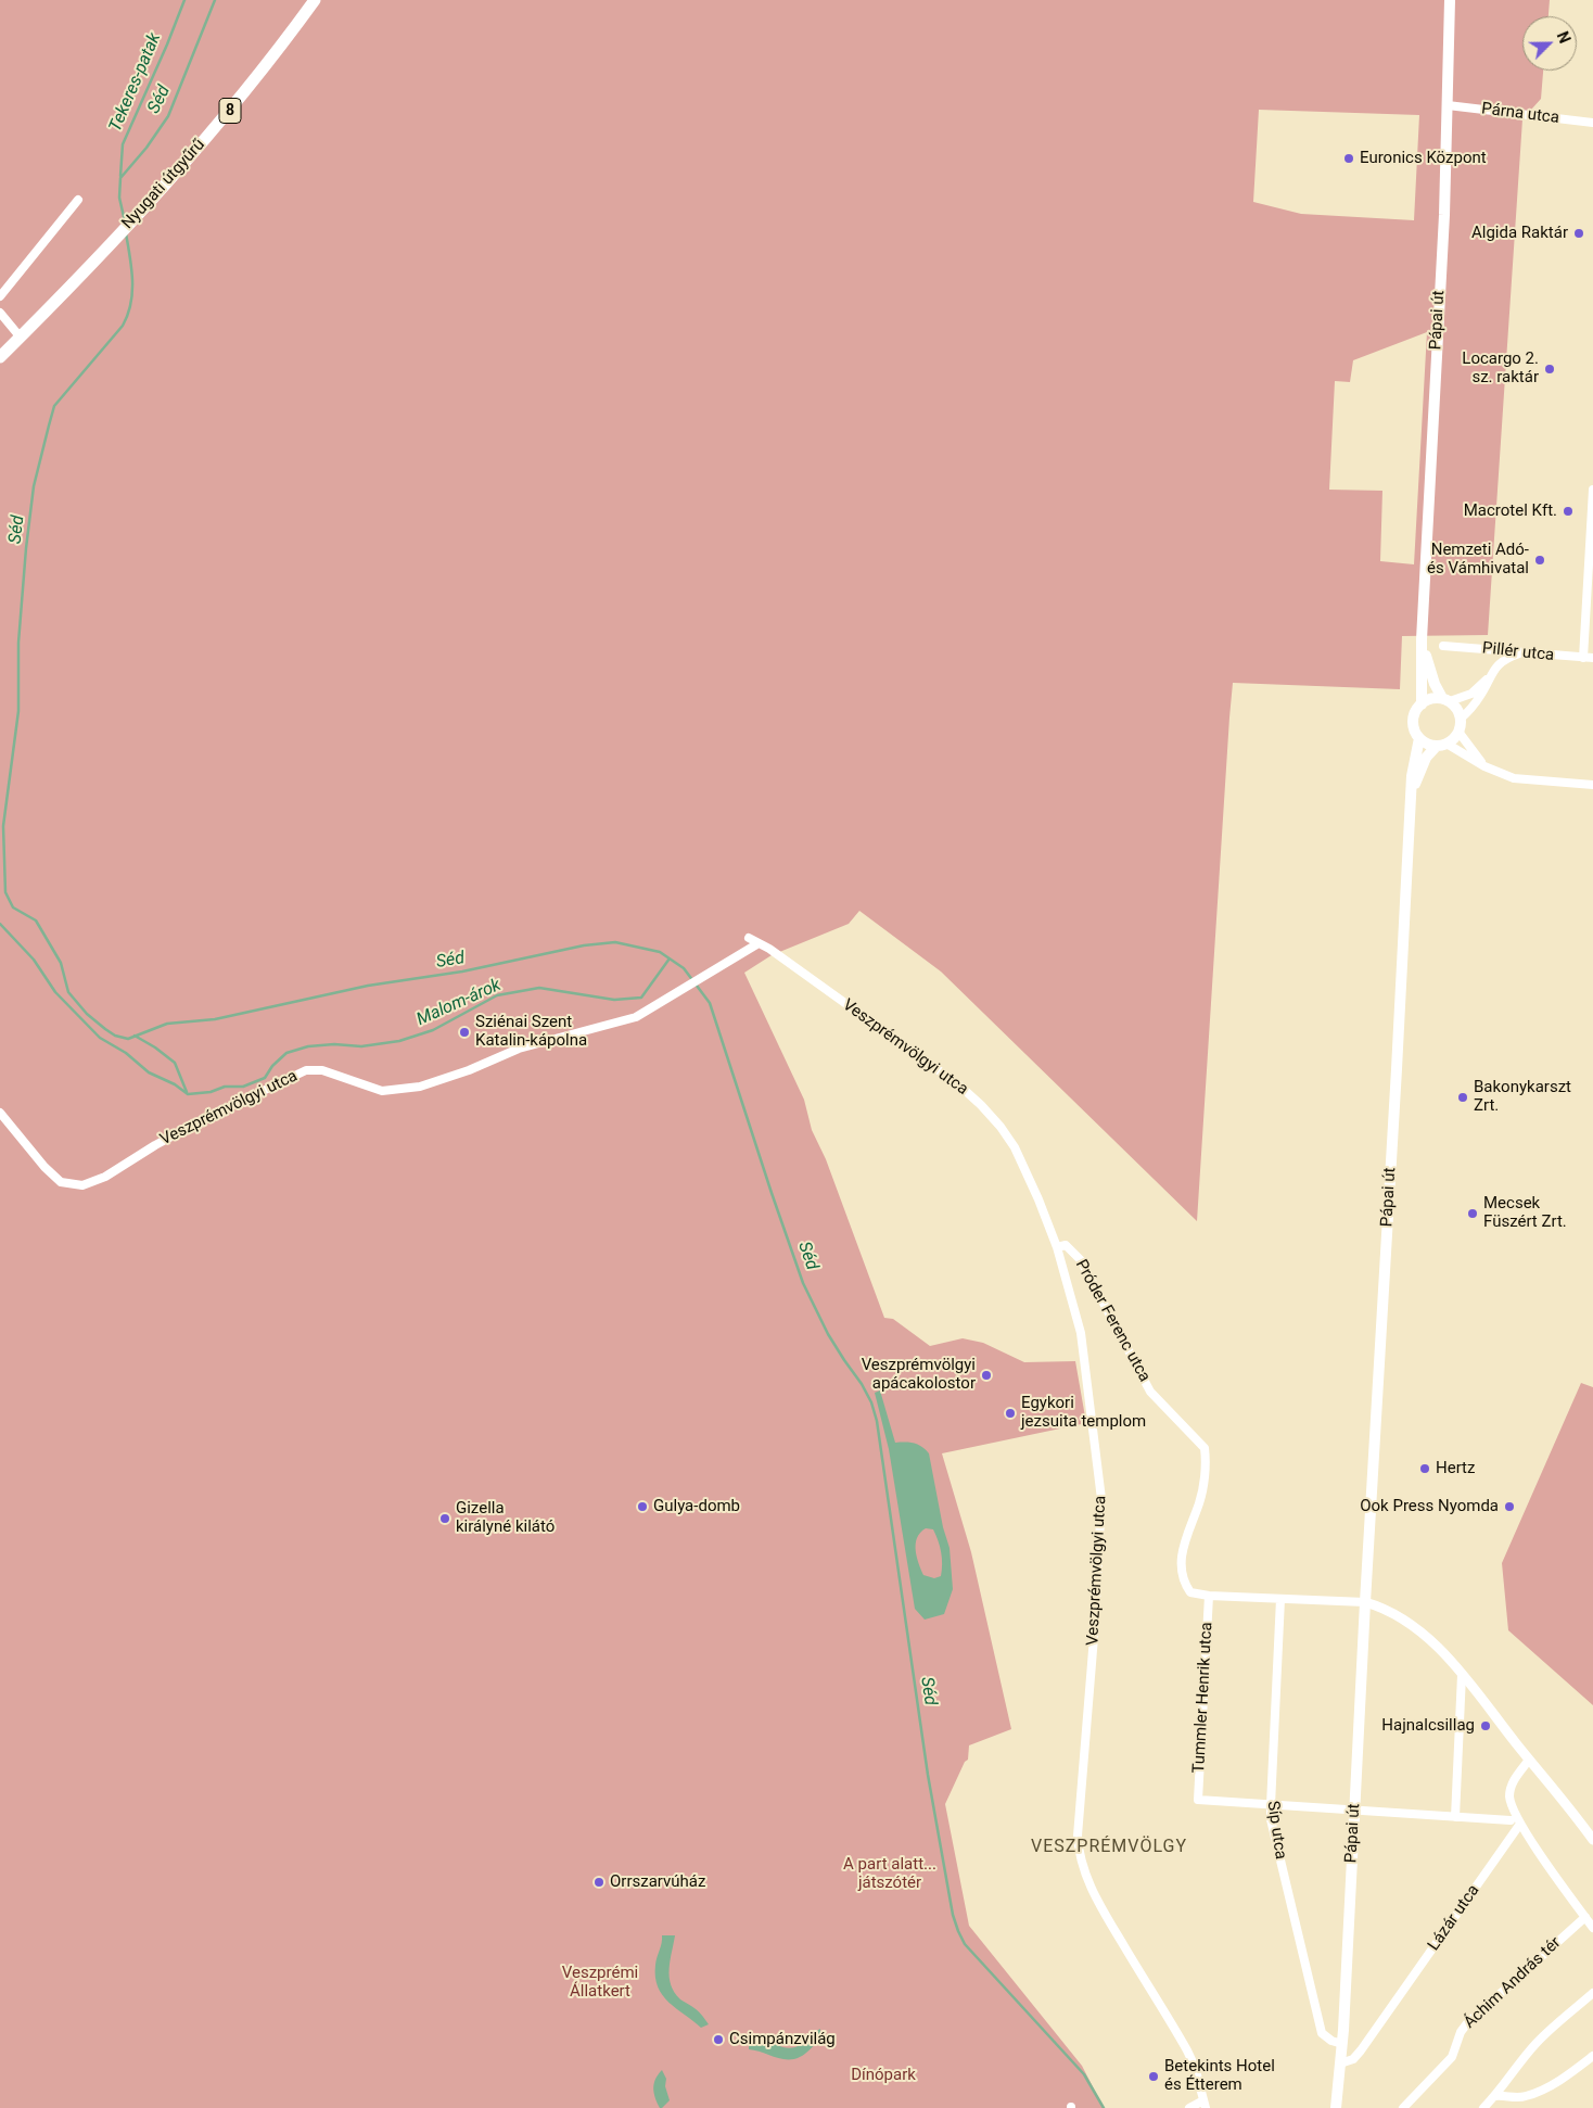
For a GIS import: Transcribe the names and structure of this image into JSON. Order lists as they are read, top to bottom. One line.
{"streets":{"main road":["8","Nyugati útgyűrű","Pápai út"],"street":["Párna utca","Pillér utca","Veszprémvölgyi utca","Próder Ferenc utca","Tummler Henrik utca","Síp utca","Lázár utca","Áchim András tér"]},"crossings":[["Párna utca","Pápai út"],["Pápai út","Síp utca"],["Pápai út","Lázár utca"],["Veszprémvölgyi utca","Próder Ferenc utca"],["Próder Ferenc utca","Tummler Henrik utca"],["Tummler Henrik utca","Síp utca"]],"districts":["VESZPRÉMVÖLGY"],"water":["Tekeres-patak","Séd","Malom-árok"],"parks":["A part alatt... játszótér","Veszprémi Állatkert","Dínópark"],"places":["Euronics Központ","Algida Raktár","Locargo 2. sz. raktár","Macrotel Kft.","Nemzeti Adó- és Vámhivatal","Sziénai Szent Katalin-kápolna","Bakonykarszt Zrt.","Mecsek Füszért Zrt.","Veszprémvölgyi apácakolostor","Egykori jezsuita templom","Hertz","Gulya-domb","Ook Press Nyomda","Gizella királyné kilátó","Hajnalcsillag","Orrszarvúház","Csimpánzvilág","Betekints Hotel és Étterem"],"north":"top right"}
